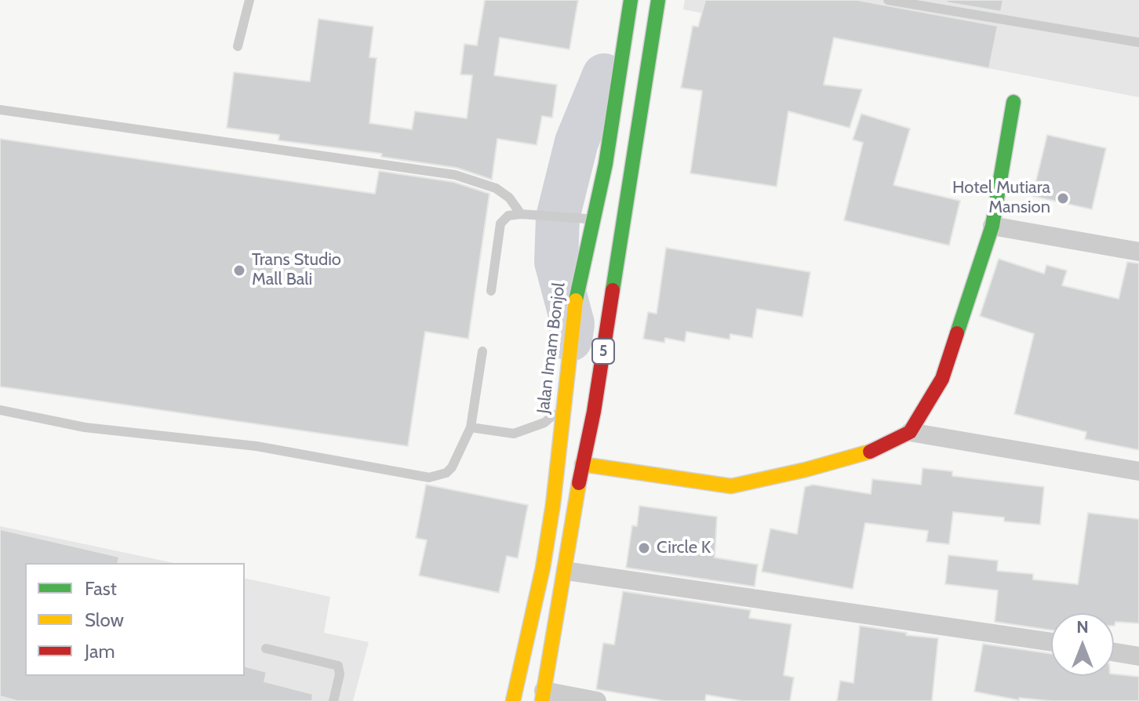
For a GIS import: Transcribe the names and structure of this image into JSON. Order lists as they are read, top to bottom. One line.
{"streets":{"main road":["Jalan Imam Bonjol","5"]},"places":["Hotel Mutiara Mansion","Trans Studio Mall Bali","Circle K"],"legend":["Fast","Slow","Jam"],"north":"top"}
